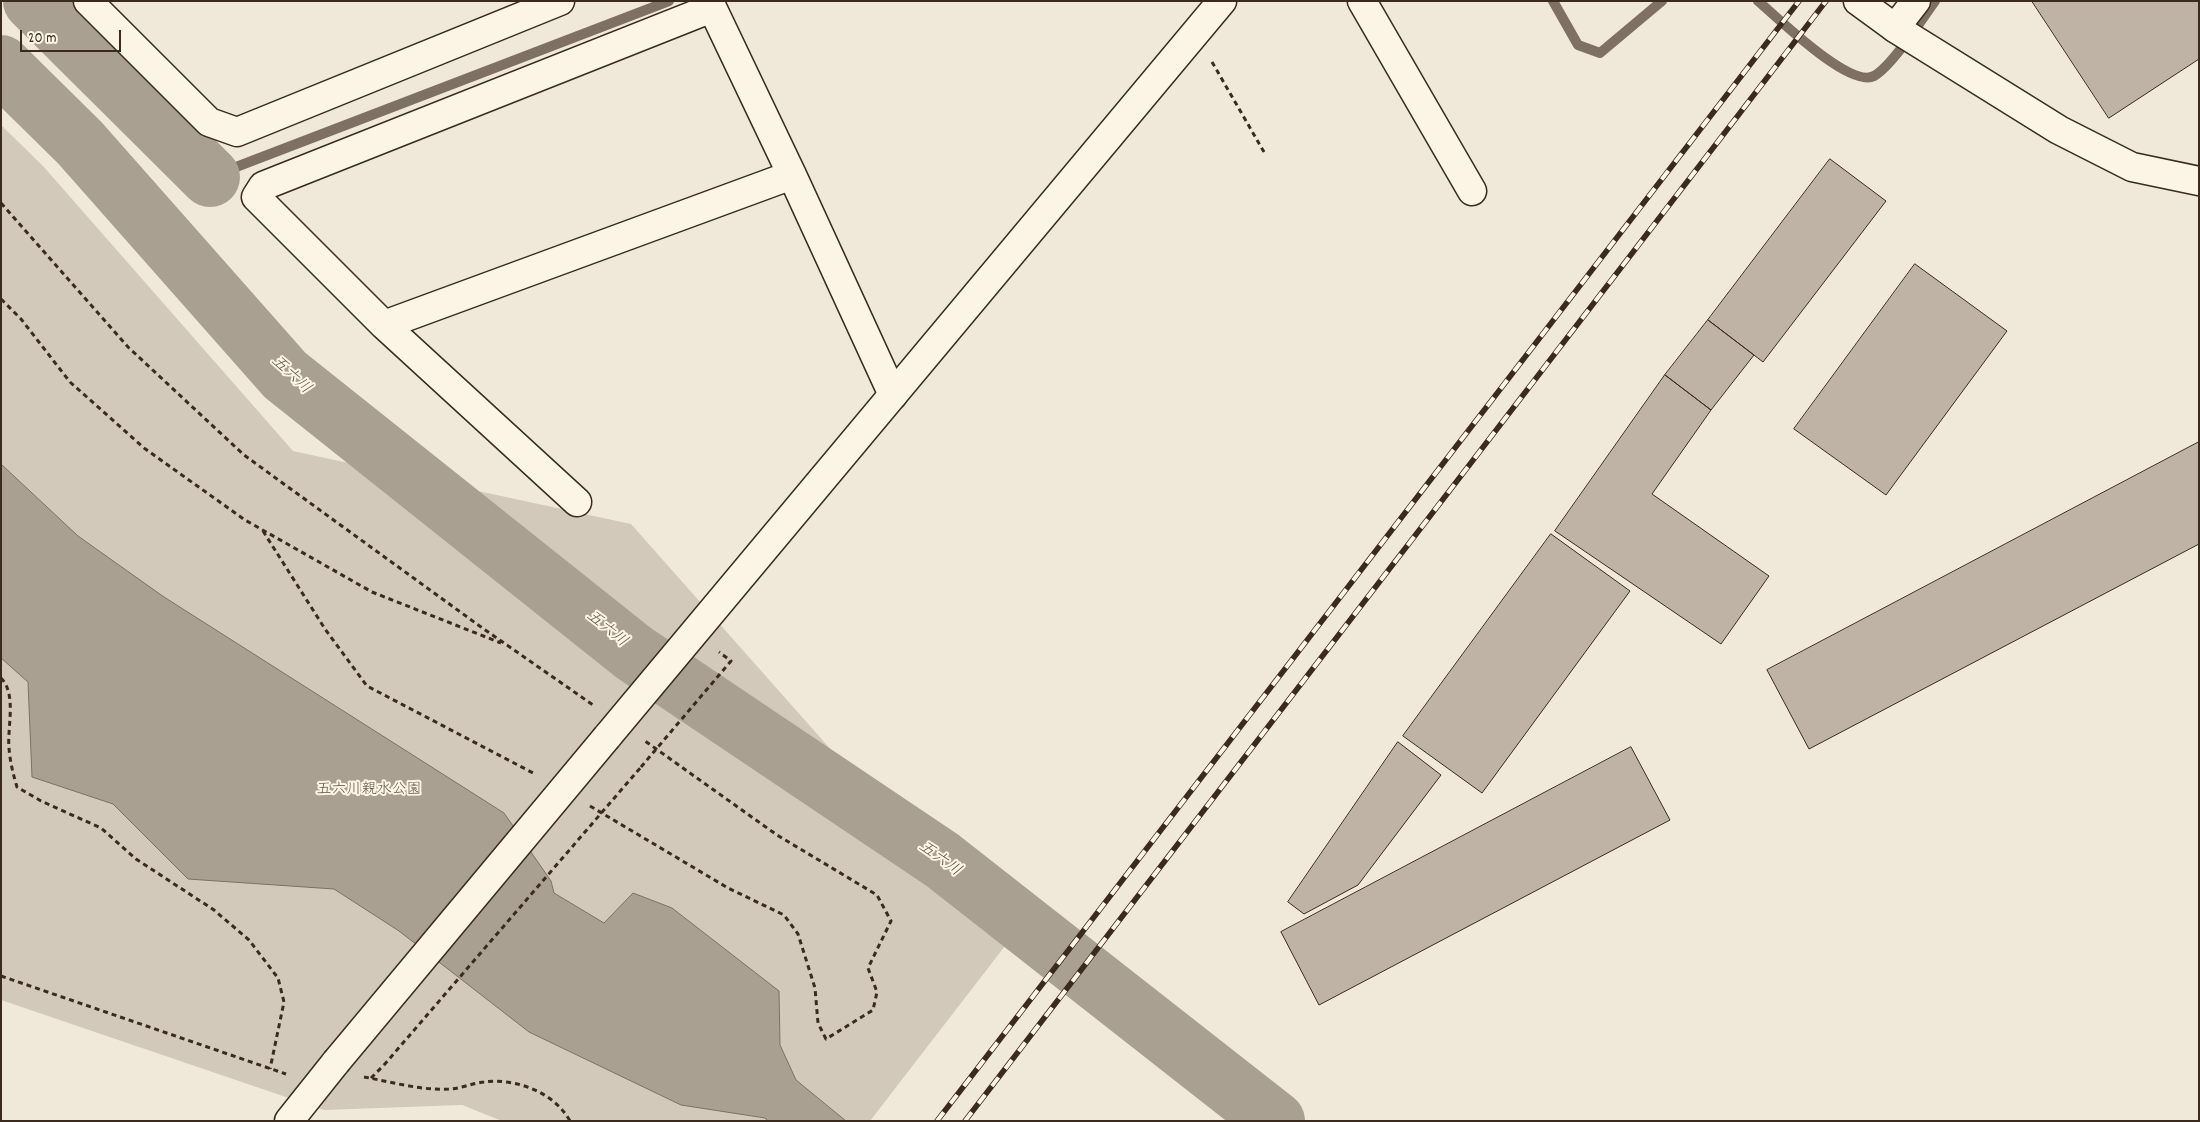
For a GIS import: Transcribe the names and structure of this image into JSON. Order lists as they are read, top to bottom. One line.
{"water":["五六川"],"parks":["五六川親水公園"],"scale_bar":"20 m"}
